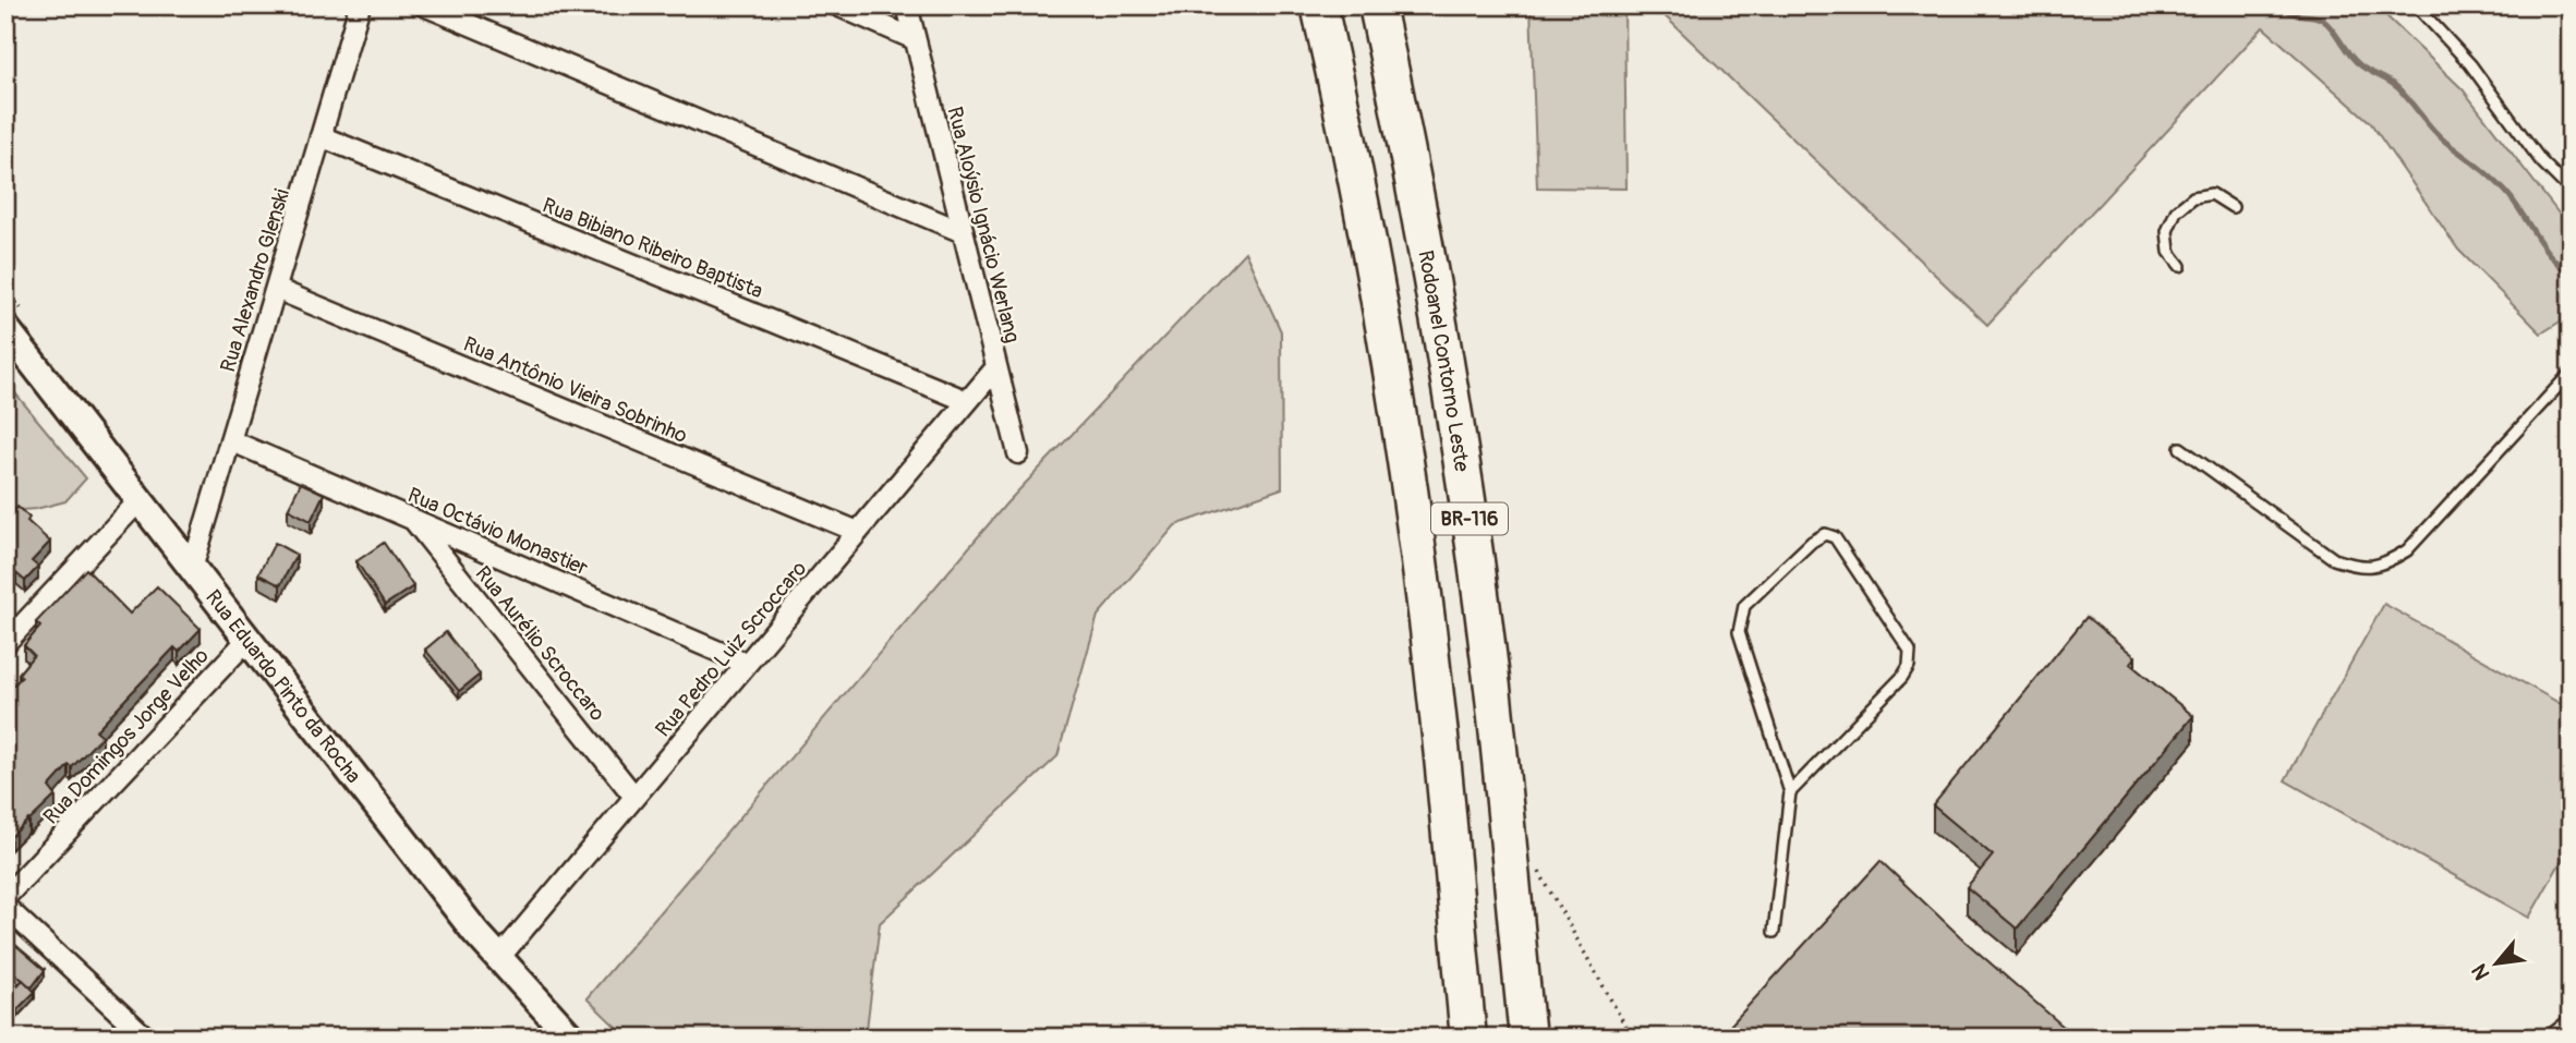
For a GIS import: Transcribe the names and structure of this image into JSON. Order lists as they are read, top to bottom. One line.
{"streets":{"highway":["Rodoanel Contorno Leste","BR-116"],"main road":["Rua Eduardo Pinto da Rocha"],"street":["Rua Aloýsio Ignácio Werlang","Rua Bibiano Ribeiro Baptista","Rua Alexandro Glenski","Rua Antônio Vieira Sobrinho","Rua Octávio Monastier","Rua Aurélio Scroccaro","Rua Pedro Luiz Scroccaro","Rua Domingos Jorge Velho"]},"crossings":[["Rua Aloýsio Ignácio Werlang","Rua Pedro Luiz Scroccaro"],["Rua Bibiano Ribeiro Baptista","Rua Alexandro Glenski"],["Rua Bibiano Ribeiro Baptista","Rua Pedro Luiz Scroccaro"],["Rua Alexandro Glenski","Rua Antônio Vieira Sobrinho"],["Rua Alexandro Glenski","Rua Octávio Monastier"],["Rua Alexandro Glenski","Rua Eduardo Pinto da Rocha"],["Rua Antônio Vieira Sobrinho","Rua Pedro Luiz Scroccaro"],["Rua Octávio Monastier","Rua Aurélio Scroccaro"],["Rua Octávio Monastier","Rua Pedro Luiz Scroccaro"],["Rua Aurélio Scroccaro","Rua Pedro Luiz Scroccaro"],["Rua Pedro Luiz Scroccaro","Rua Eduardo Pinto da Rocha"],["Rua Eduardo Pinto da Rocha","Rua Domingos Jorge Velho"]],"north":"bottom left"}
